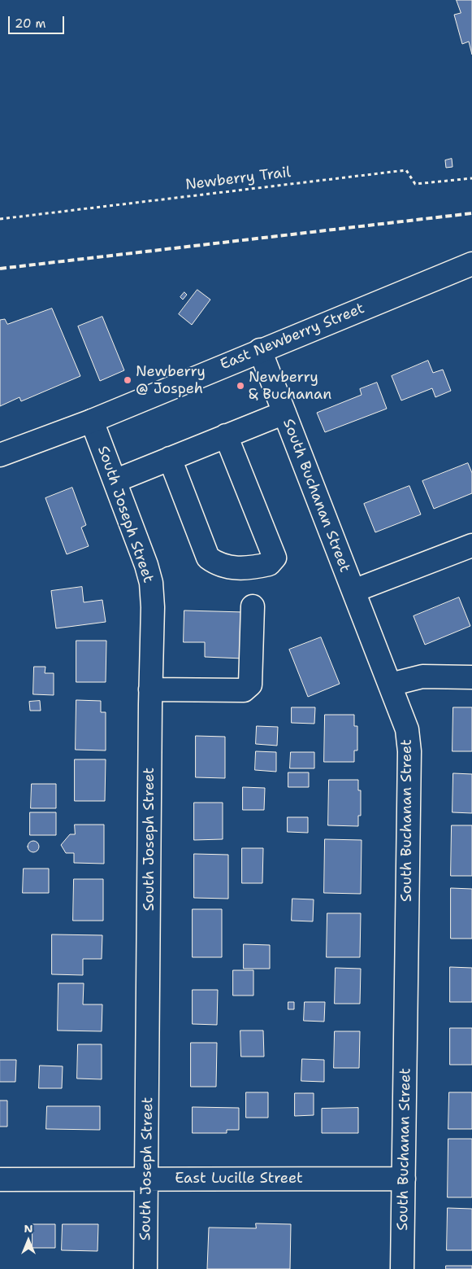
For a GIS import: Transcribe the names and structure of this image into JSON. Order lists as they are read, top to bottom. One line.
{"streets":{"street":["East Newberry Street","South Buchanan Street","South Joseph Street","East Lucille Street"],"path":["Newberry Trail"]},"crossings":[["East Newberry Street","South Buchanan Street"],["East Newberry Street","South Joseph Street"],["South Buchanan Street","East Lucille Street"],["South Joseph Street","East Lucille Street"]],"places":["Newberry @ Jospeh","Newberry & Buchanan"],"scale_bar":"20 m","north":"top"}
